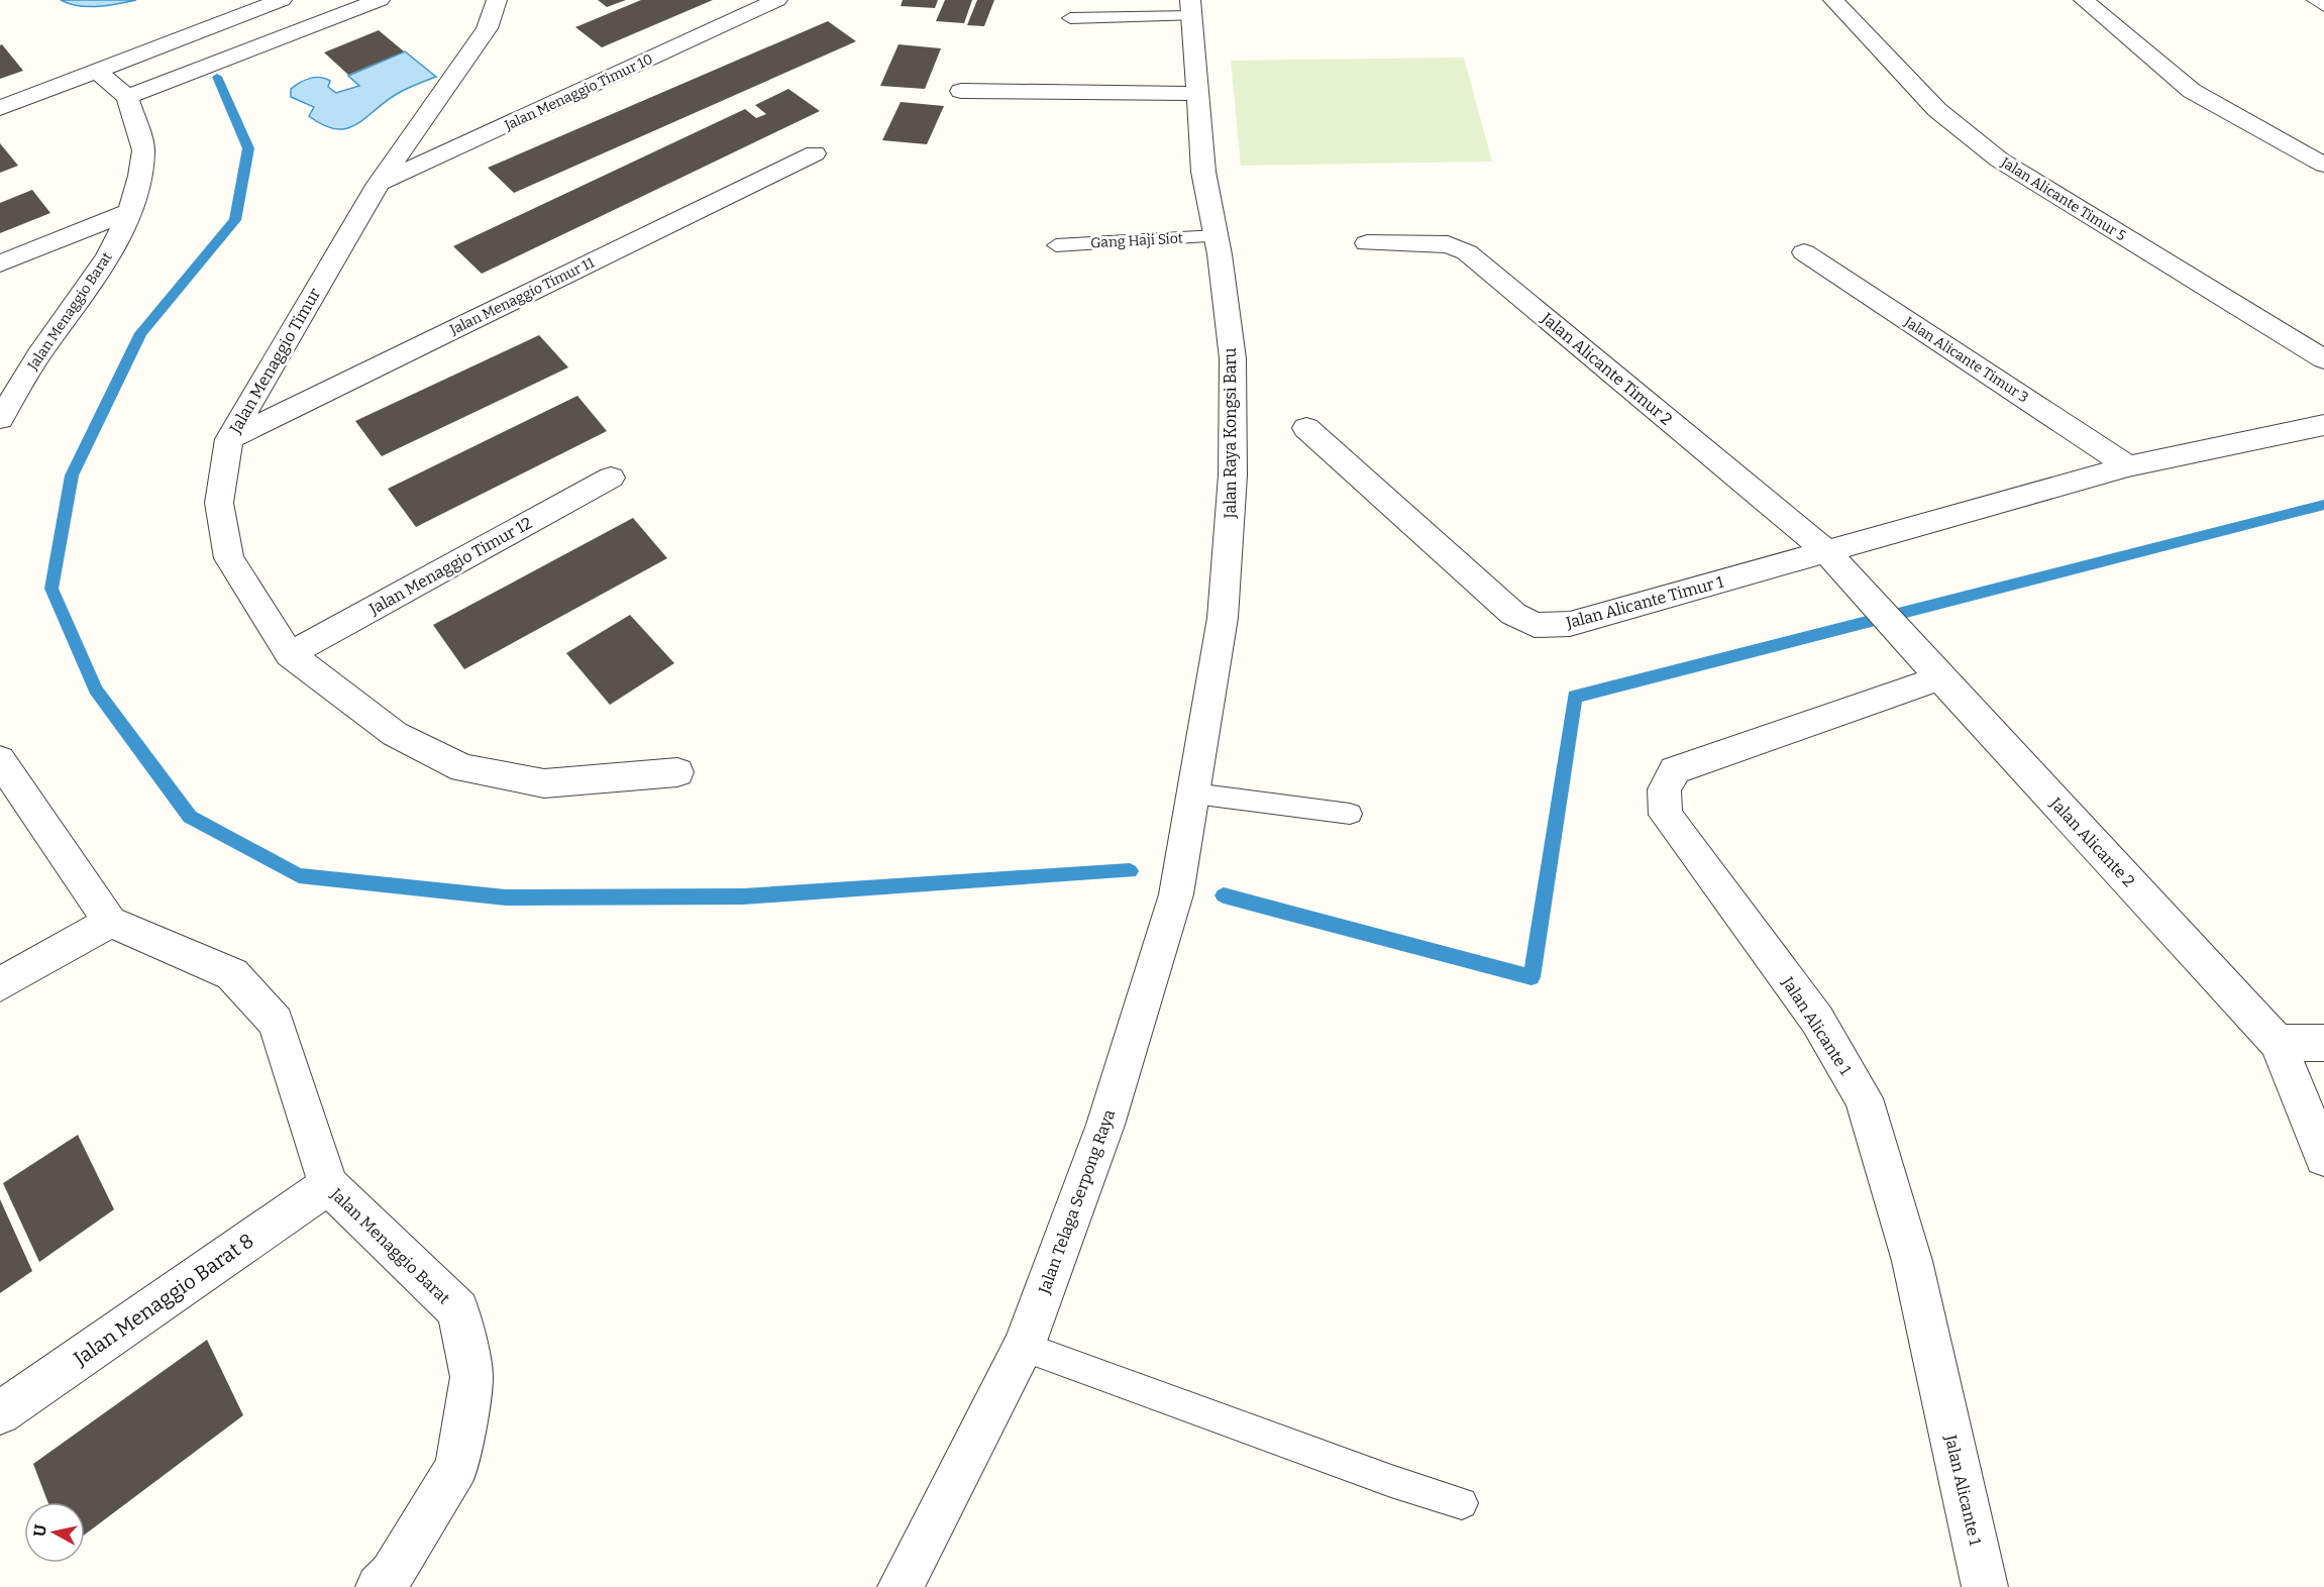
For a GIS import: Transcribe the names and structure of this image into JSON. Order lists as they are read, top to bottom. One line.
{"streets":{"street":["Jalan Menaggio Timur 10","Jalan Alicante Timur 5","Jalan Menaggio Timur 11","Jalan Menaggio Barat","Jalan Alicante Timur 3","Jalan Menaggio Timur","Jalan Alicante Timur 2","Jalan Raya Kongsi Baru","Jalan Menaggio Timur 12","Jalan Alicante Timur 1","Jalan Alicante 2","Jalan Alicante 1","Jalan Telaga Serpong Raya","Jalan Menaggio Barat 8"],"lane":["Gang Haji Siot"]},"crossings":[["Jalan Menaggio Timur 10","Jalan Menaggio Timur"],["Gang Haji Siot","Jalan Raya Kongsi Baru"],["Jalan Menaggio Timur 11","Jalan Menaggio Timur"],["Jalan Menaggio Barat","Jalan Menaggio Barat 8"],["Jalan Alicante Timur 3","Jalan Alicante Timur 1"],["Jalan Menaggio Timur","Jalan Menaggio Timur 12"],["Jalan Alicante Timur 2","Jalan Alicante Timur 1"],["Jalan Alicante Timur 2","Jalan Alicante 2"],["Jalan Raya Kongsi Baru","Jalan Telaga Serpong Raya"],["Jalan Alicante Timur 1","Jalan Alicante 2"],["Jalan Alicante 2","Jalan Alicante 1"]],"north":"left"}
